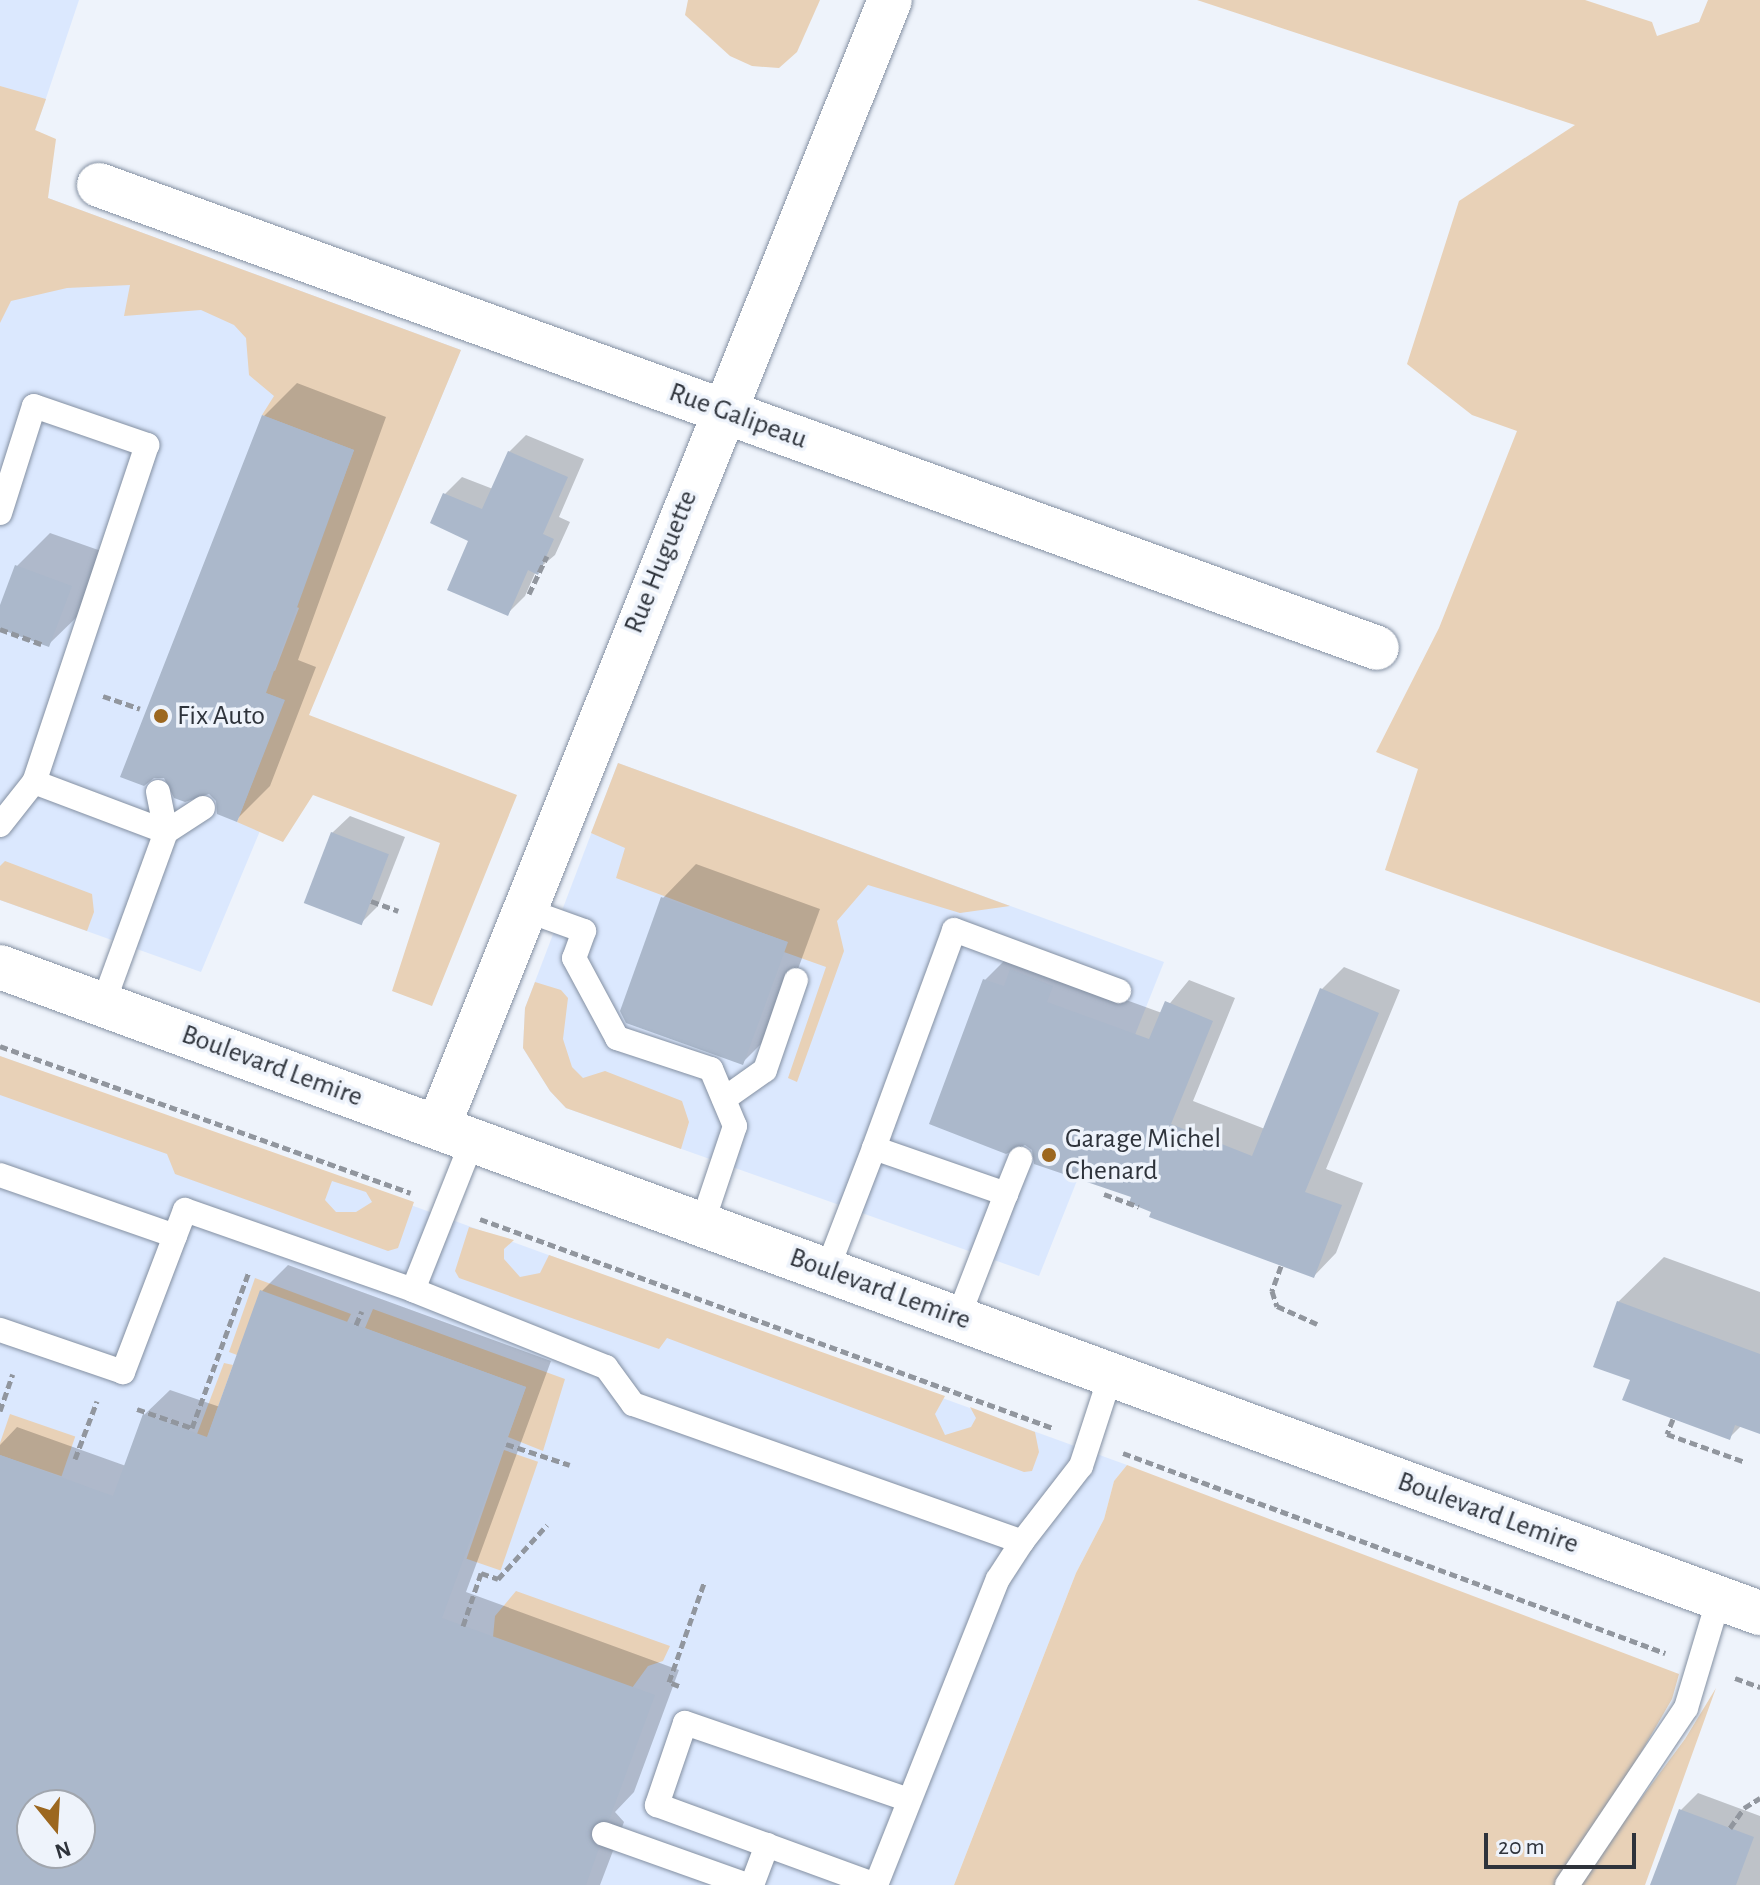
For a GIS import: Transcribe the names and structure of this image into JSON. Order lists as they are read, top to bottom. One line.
{"streets":{"street":["Rue Galipeau","Rue Huguette","Boulevard Lemire"]},"crossings":[["Rue Galipeau","Rue Huguette"],["Rue Huguette","Boulevard Lemire"]],"places":["Fix Auto","Garage Michel Chenard"],"scale_bar":"20 m","north":"bottom"}
